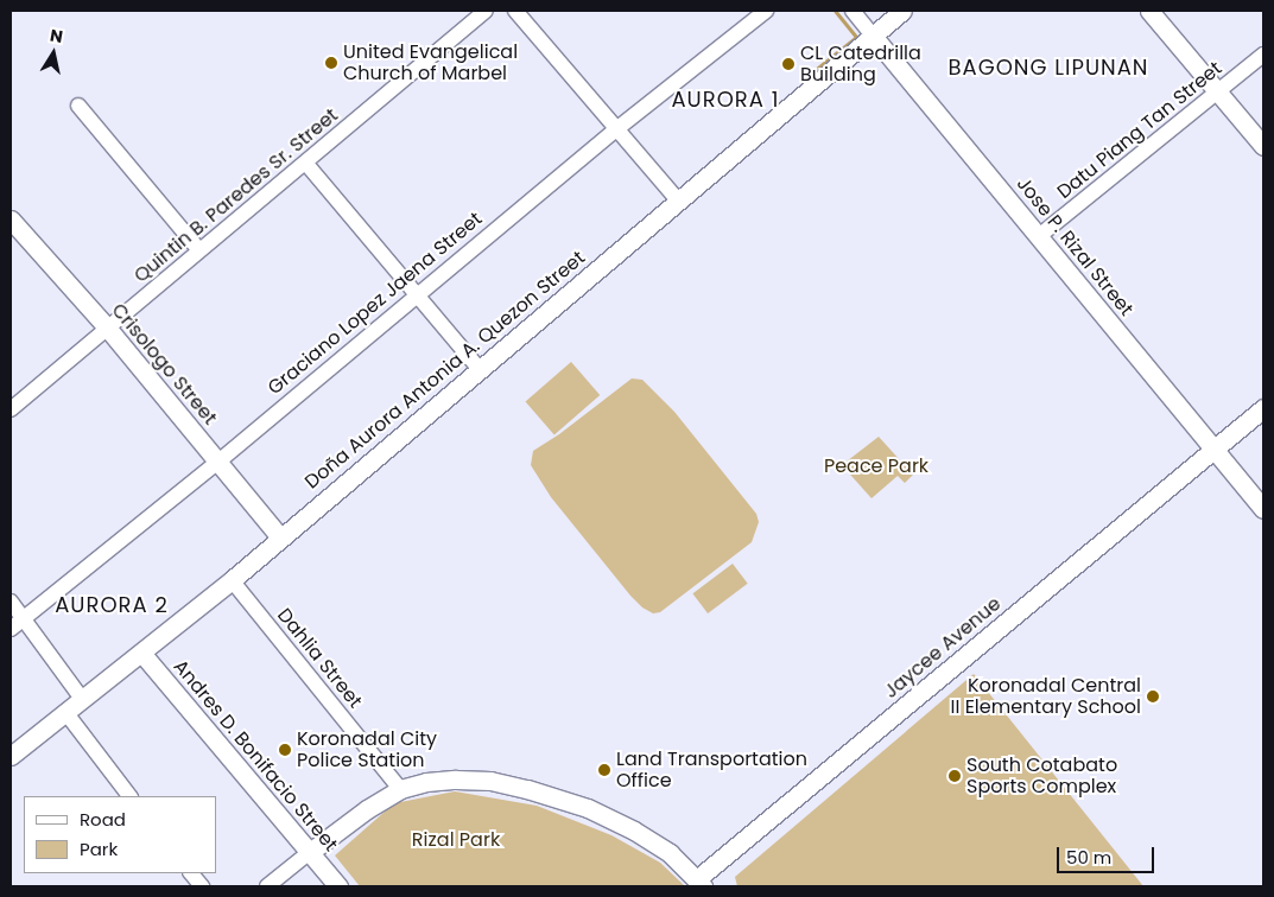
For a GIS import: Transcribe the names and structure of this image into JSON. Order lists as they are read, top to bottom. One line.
{"streets":{"street":["Datu Piang Tan Street","Quintin B. Paredes Sr. Street","Jose P. Rizal Street","Graciano Lopez Jaena Street","Crisologo Street","Doña Aurora Antonia A. Quezon Street","Jaycee Avenue","Dahlia Street","Andres D. Bonifacio Street"]},"crossings":[["Datu Piang Tan Street","Jose P. Rizal Street"],["Quintin B. Paredes Sr. Street","Crisologo Street"],["Jose P. Rizal Street","Doña Aurora Antonia A. Quezon Street"],["Jose P. Rizal Street","Jaycee Avenue"],["Graciano Lopez Jaena Street","Crisologo Street"],["Crisologo Street","Doña Aurora Antonia A. Quezon Street"],["Doña Aurora Antonia A. Quezon Street","Dahlia Street"],["Doña Aurora Antonia A. Quezon Street","Andres D. Bonifacio Street"]],"districts":["BAGONG LIPUNAN","AURORA 1","AURORA 2"],"parks":["Peace Park","Rizal Park"],"places":["United Evangelical Church of Marbel","CL Catedrilla Building","Koronadal Central II Elementary School","Koronadal City Police Station","Land Transportation Office","South Cotabato Sports Complex"],"legend":["Road","Park"],"scale_bar":"50 m","north":"top"}
